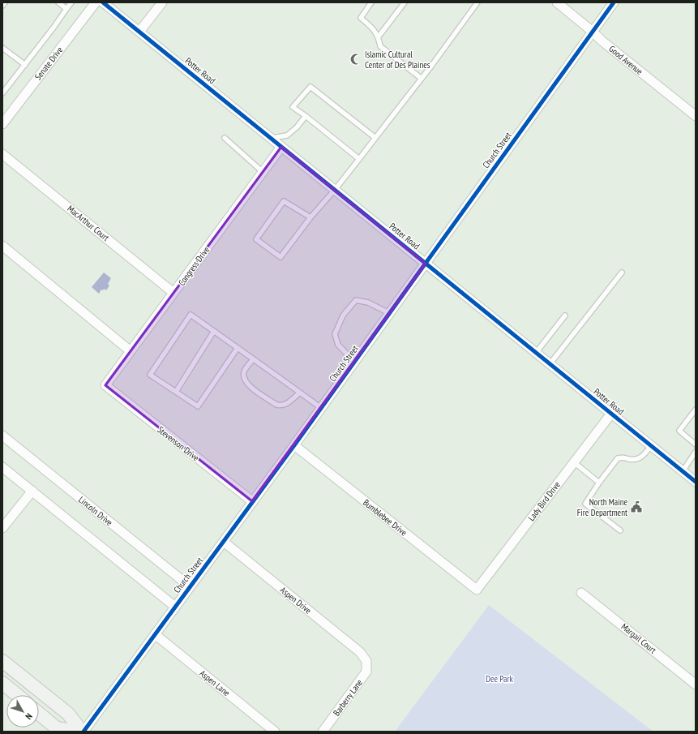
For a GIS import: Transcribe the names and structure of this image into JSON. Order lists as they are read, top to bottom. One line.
{"streets":{"street":["Good Avenue","Senate Drive","Potter Road","Church Street","MacArthur Court","Congress Drive","Stevenson Drive","Lady Bird Drive","Lincoln Drive","Bumblebee Drive","Aspen Drive","Margail Court","Aspen Lane","Barberry Lane"]},"crossings":[["Good Avenue","Church Street"],["Potter Road","Church Street"],["Potter Road","Congress Drive"],["Potter Road","Lady Bird Drive"],["Church Street","Stevenson Drive"],["Church Street","Lincoln Drive"],["Church Street","Bumblebee Drive"],["Church Street","Aspen Drive"],["Church Street","Aspen Lane"],["MacArthur Court","Congress Drive"],["Congress Drive","Stevenson Drive"],["Lady Bird Drive","Bumblebee Drive"],["Aspen Drive","Barberry Lane"]],"parks":["Dee Park"],"places":{"mosque":["Islamic Cultural Center of Des Plaines"],"public building":["North Maine Fire Department"]},"north":"bottom right"}
